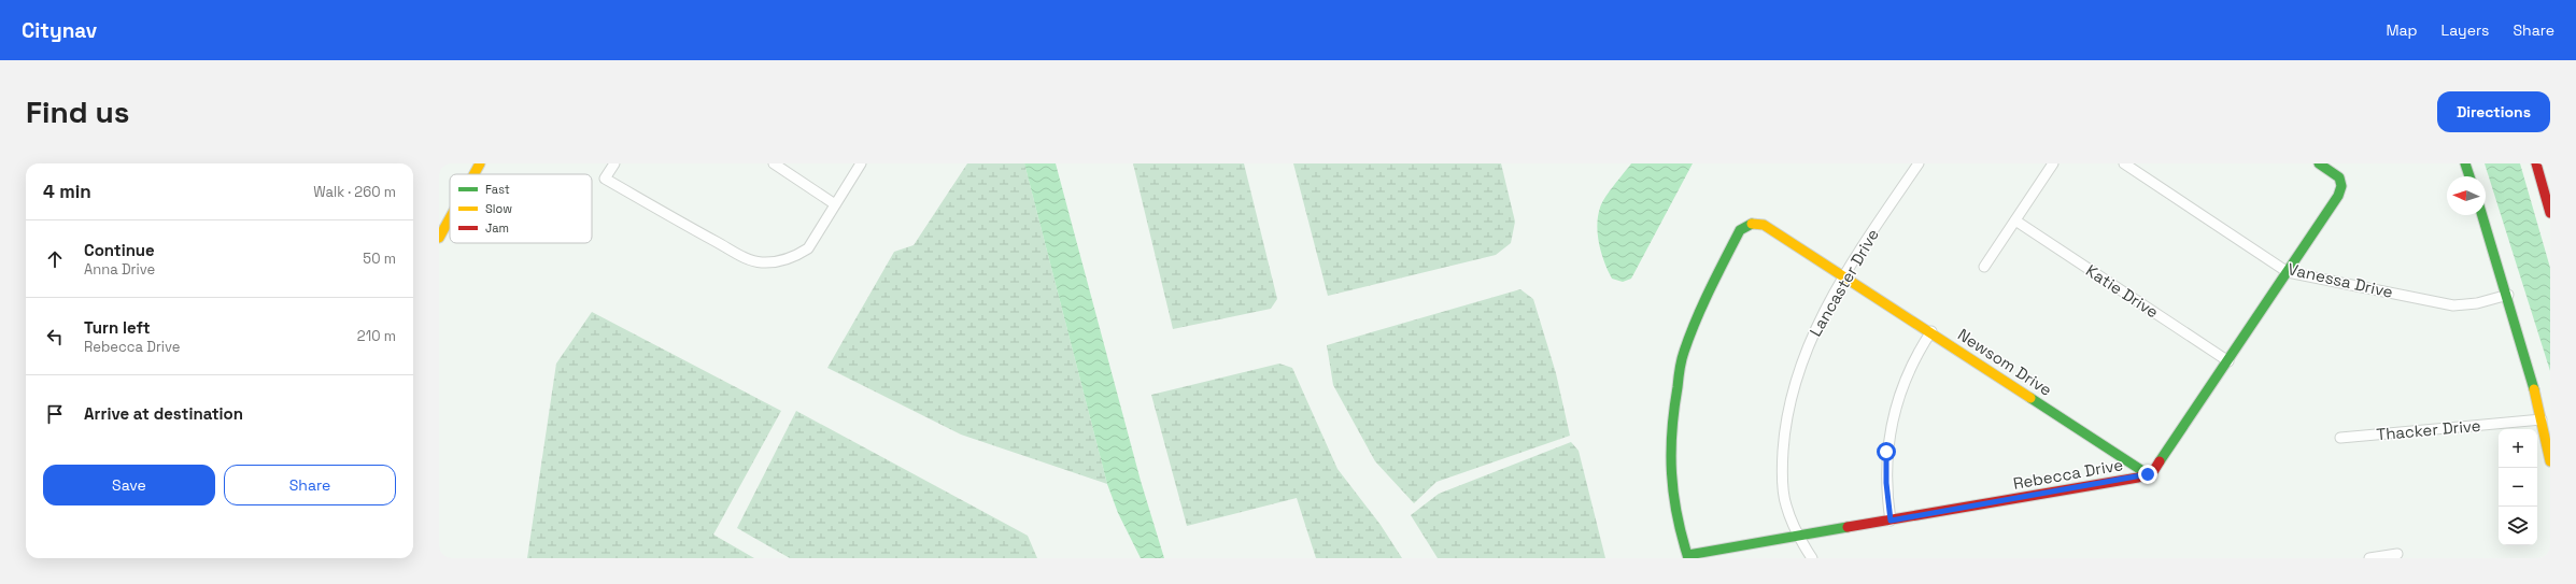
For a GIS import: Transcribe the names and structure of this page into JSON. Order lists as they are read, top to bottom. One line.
{"streets":{"street":["Vanessa Drive","Lancaster Drive","Katie Drive","Newsom Drive","Thacker Drive","Rebecca Drive"]},"crossings":[["Vanessa Drive","Rebecca Drive"],["Lancaster Drive","Newsom Drive"],["Lancaster Drive","Rebecca Drive"],["Katie Drive","Rebecca Drive"],["Newsom Drive","Rebecca Drive"]],"legend":["Fast","Slow","Jam"],"north":"left","page":{"header":"Citynav","nav":["Map","Layers","Share"],"buttons":["Directions",["Save","Share"]],"title":"Find us","heading":["4 min","Walk · 260 m"],"list":[["Continue","Anna Drive","50 m"],["Turn left","Rebecca Drive","210 m"],"Arrive at destination"],"map_buttons":["+","−"]}}
